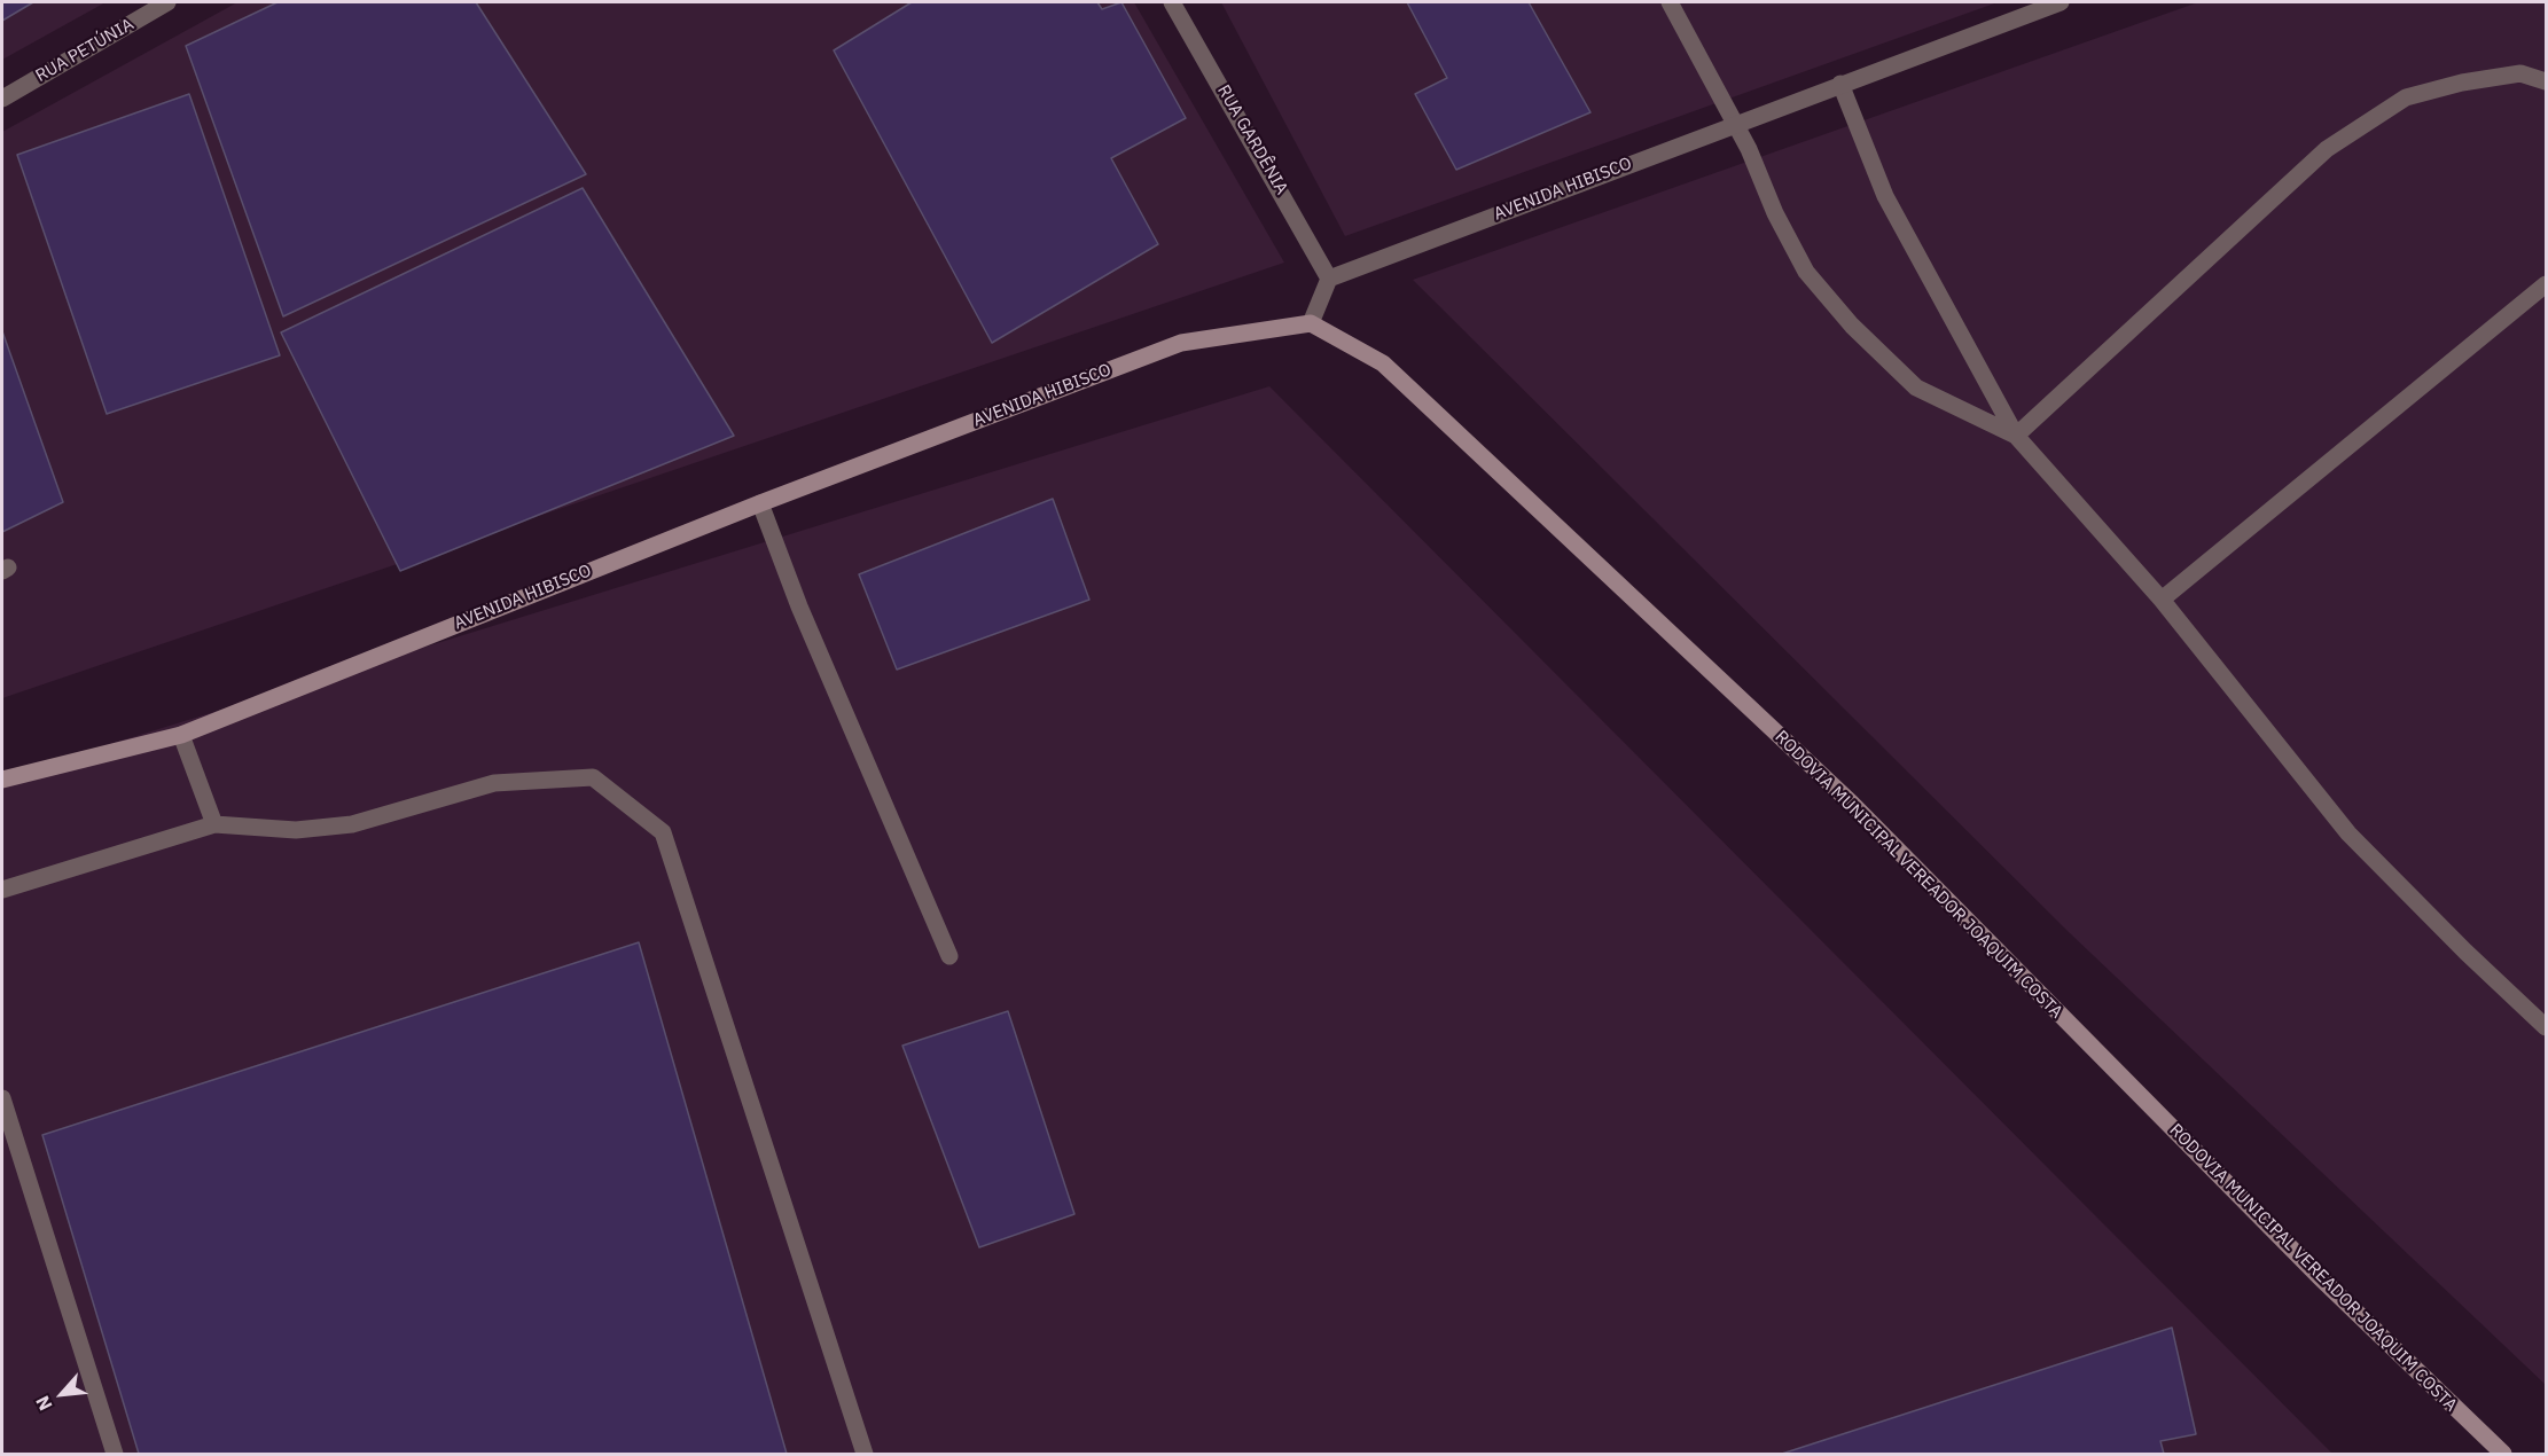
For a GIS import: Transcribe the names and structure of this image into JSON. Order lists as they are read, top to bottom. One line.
{"streets":{"main road":["AVENIDA HIBISCO","RODOVIA MUNICIPAL VEREADOR JOAQUIM COSTA"],"street":["RUA PETÚNIA","RUA GARDÊNIA"]},"crossings":[["RUA GARDÊNIA","AVENIDA HIBISCO"],["AVENIDA HIBISCO","RODOVIA MUNICIPAL VEREADOR JOAQUIM COSTA"]],"north":"bottom left"}
